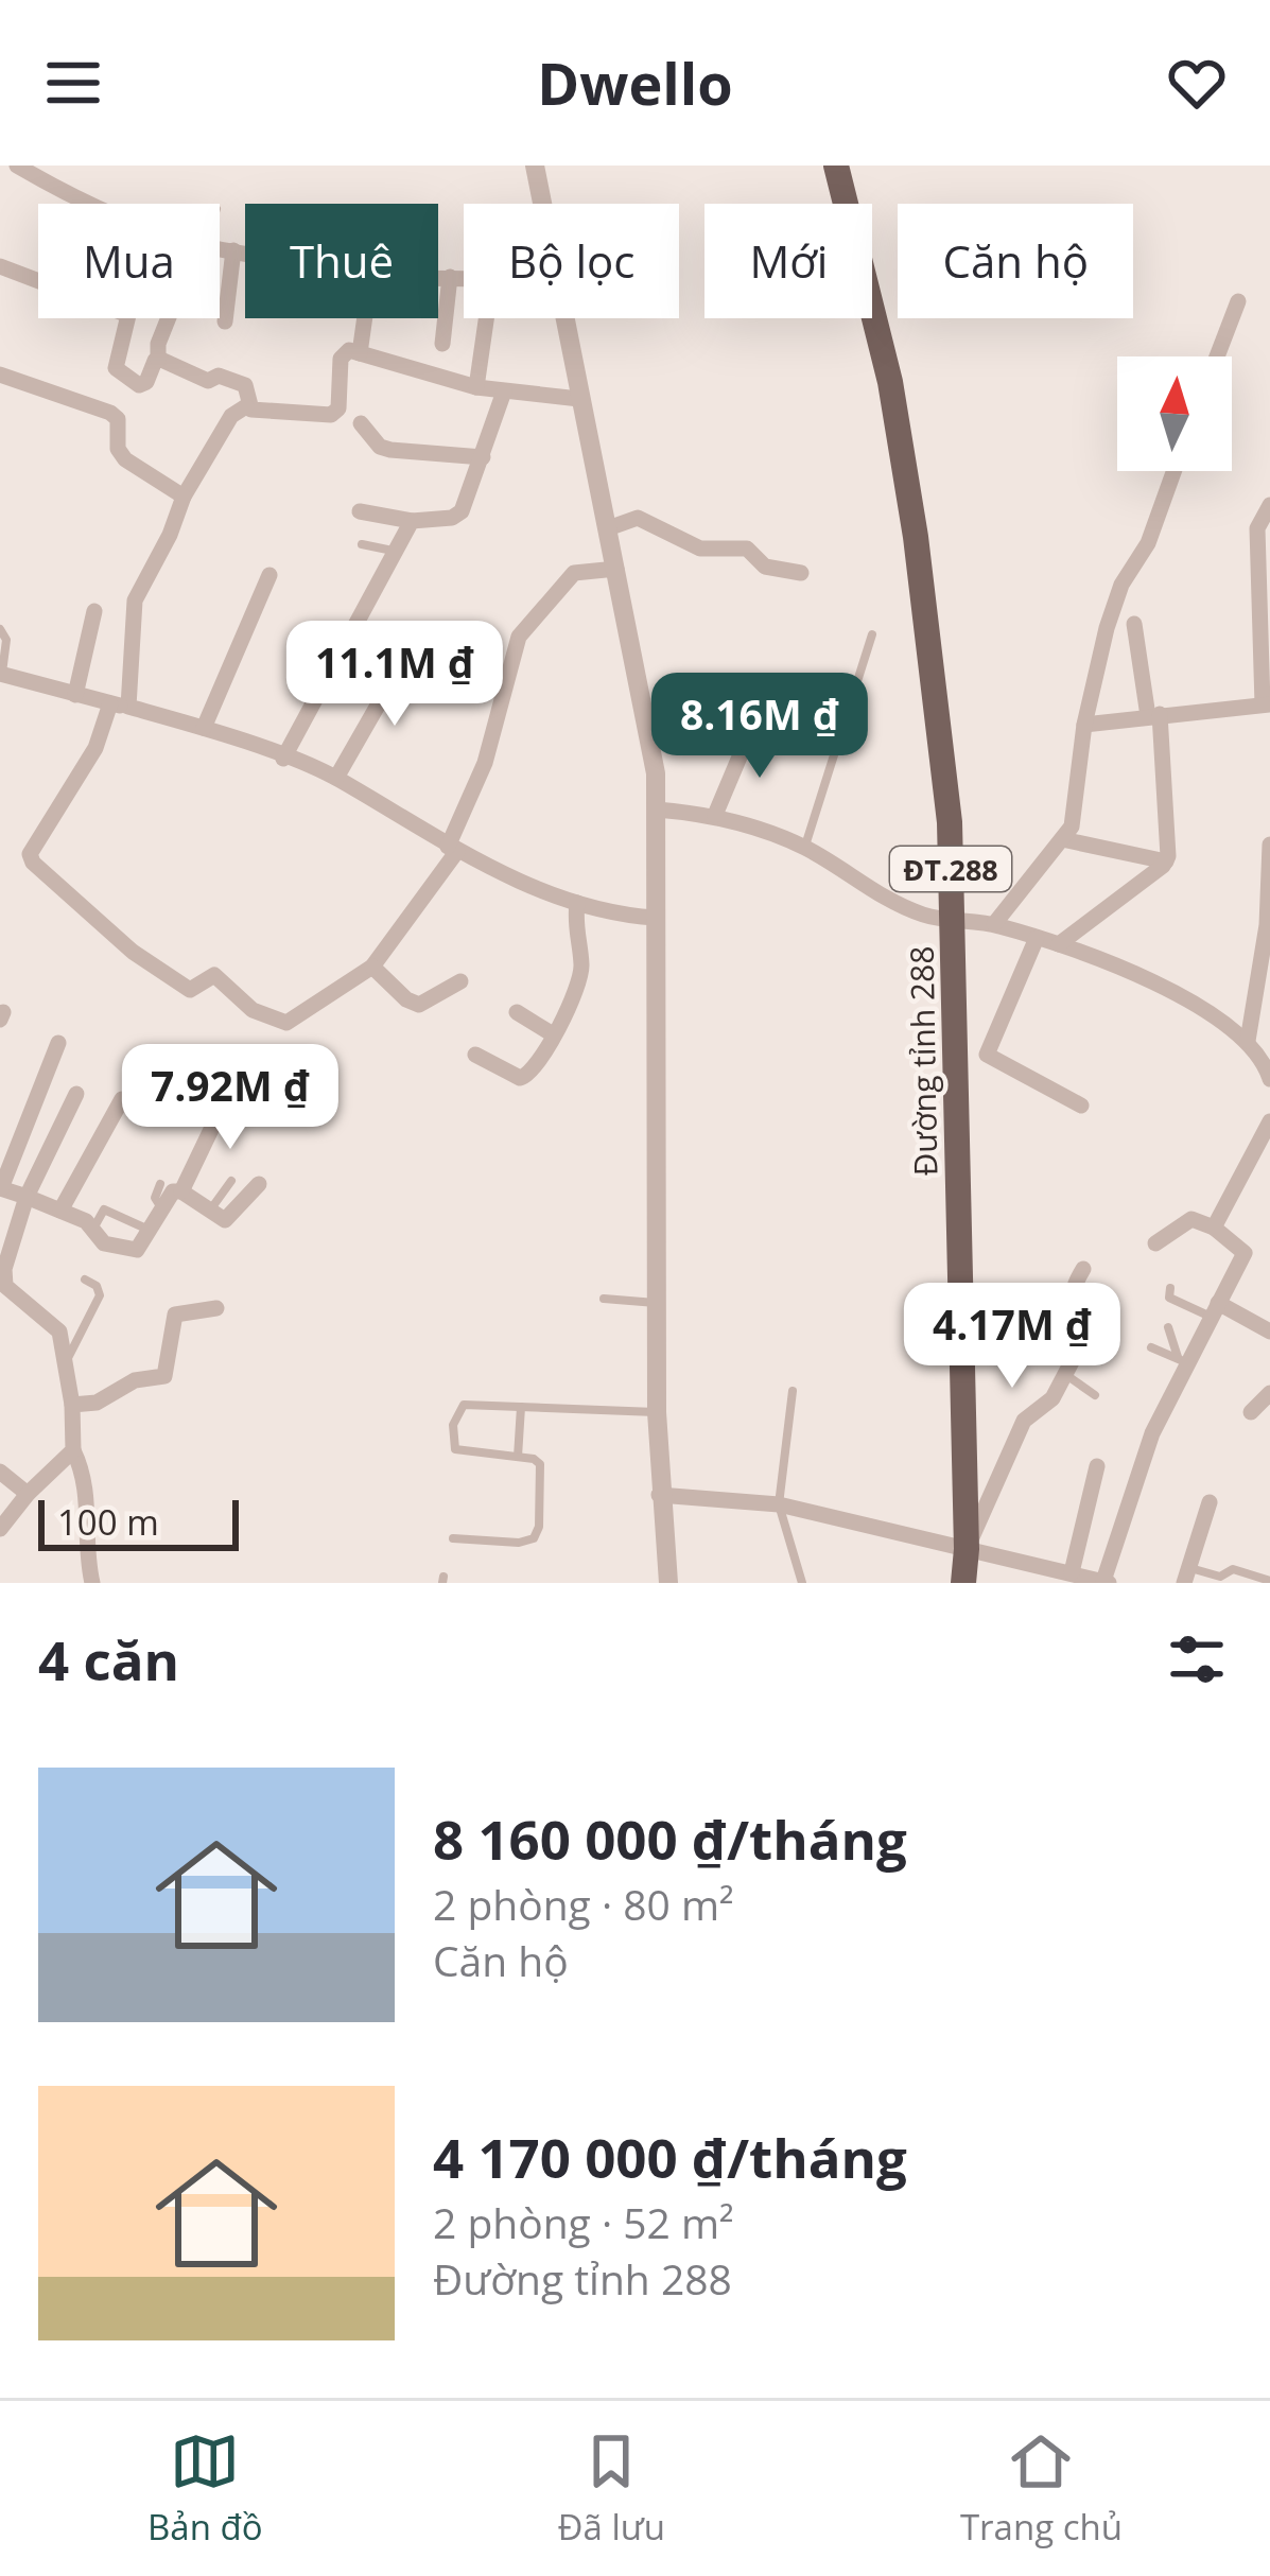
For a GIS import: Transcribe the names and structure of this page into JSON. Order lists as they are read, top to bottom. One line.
{"streets":{"main road":["ĐT.288","Đường tỉnh 288"]},"scale_bar":"100 m","north":"top","page":{"header":"Dwello","chip":["Mua","Thuê","Bộ lọc","Mới","Căn hộ"],"price":["11.1M ₫","8.16M ₫","7.92M ₫","4.17M ₫"],"scale":"100 m","heading":"4 căn","list":[{"name":"8 160 000 ₫/tháng","note":"2 phòng · 80 m² · Căn hộ"},{"name":"4 170 000 ₫/tháng","note":"2 phòng · 52 m² · Đường tỉnh 288"}],"tabs":["Bản đồ","Đã lưu","Trang chủ"]}}
